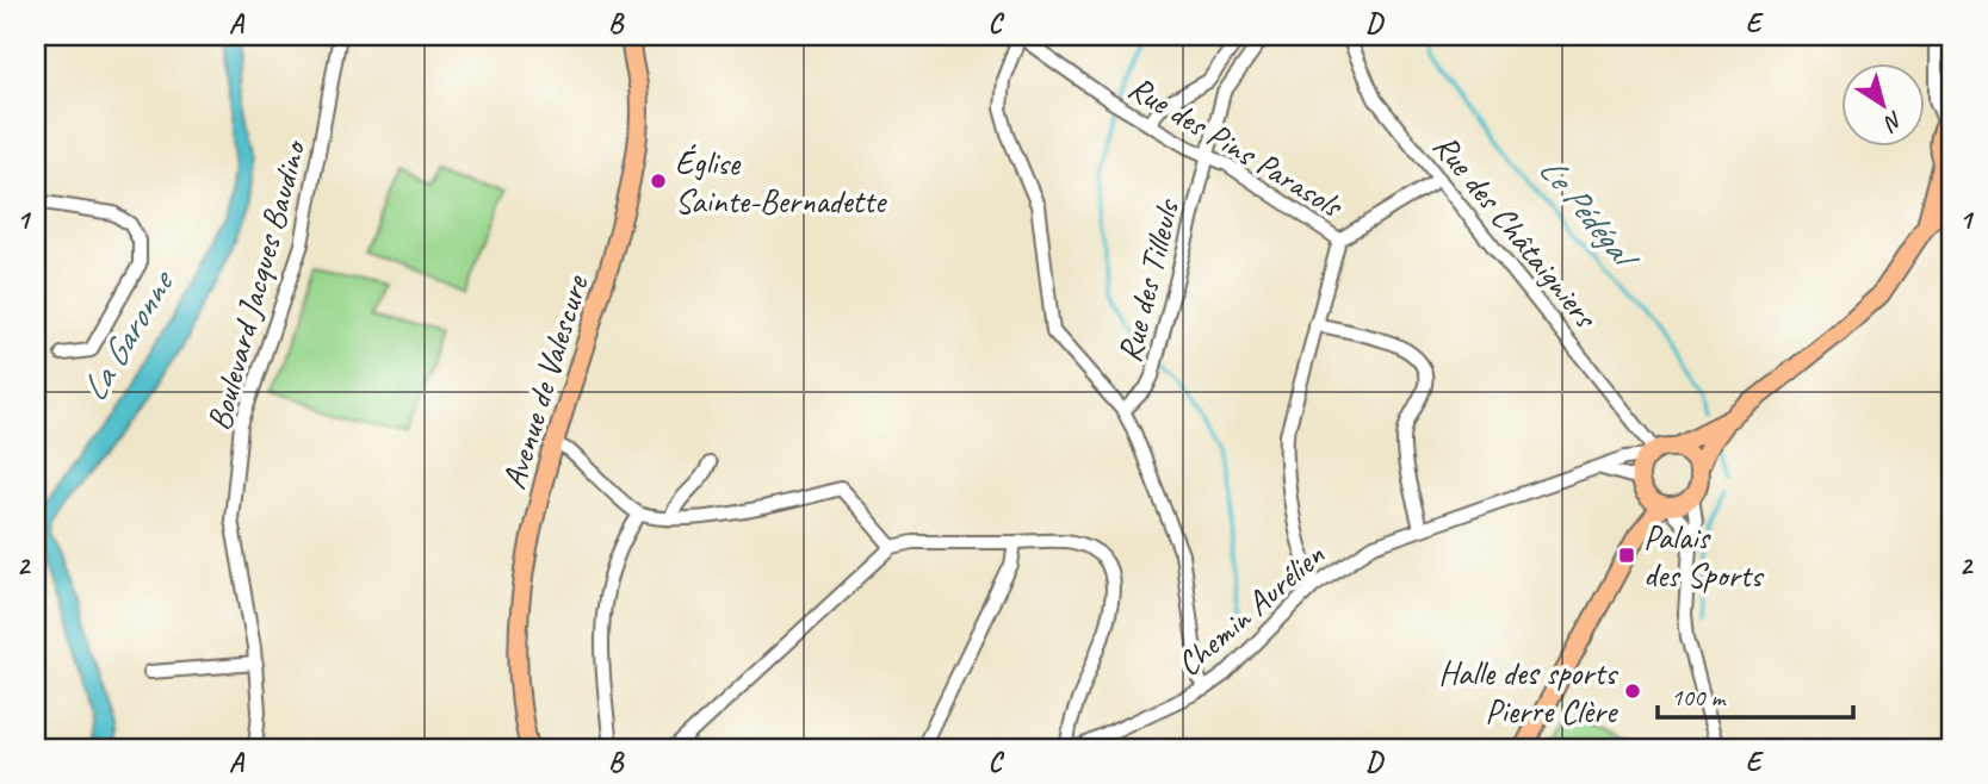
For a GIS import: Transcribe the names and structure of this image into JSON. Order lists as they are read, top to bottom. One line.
{"streets":{"main road":["Avenue de Valescure"],"street":["Rue des Pins Parasols","Rue des Châtaigniers","Rue des Tilleuls","Boulevard Jacques Baudino","Chemin Aurélien"]},"crossings":[["Rue des Pins Parasols","Rue des Tilleuls"],["Rue des Pins Parasols","Chemin Aurélien"],["Rue des Châtaigniers","Chemin Aurélien"]],"water":["Le Pédégal","La Garonne"],"places":{"other":["Église Sainte-Bernadette","Halle des sports Pierre Clère"],"transit":["Palais des Sports"]},"scale_bar":"100 m","north":"bottom right","grid":{"columns":["A","B","C","D","E"],"rows":["1","2"]}}
